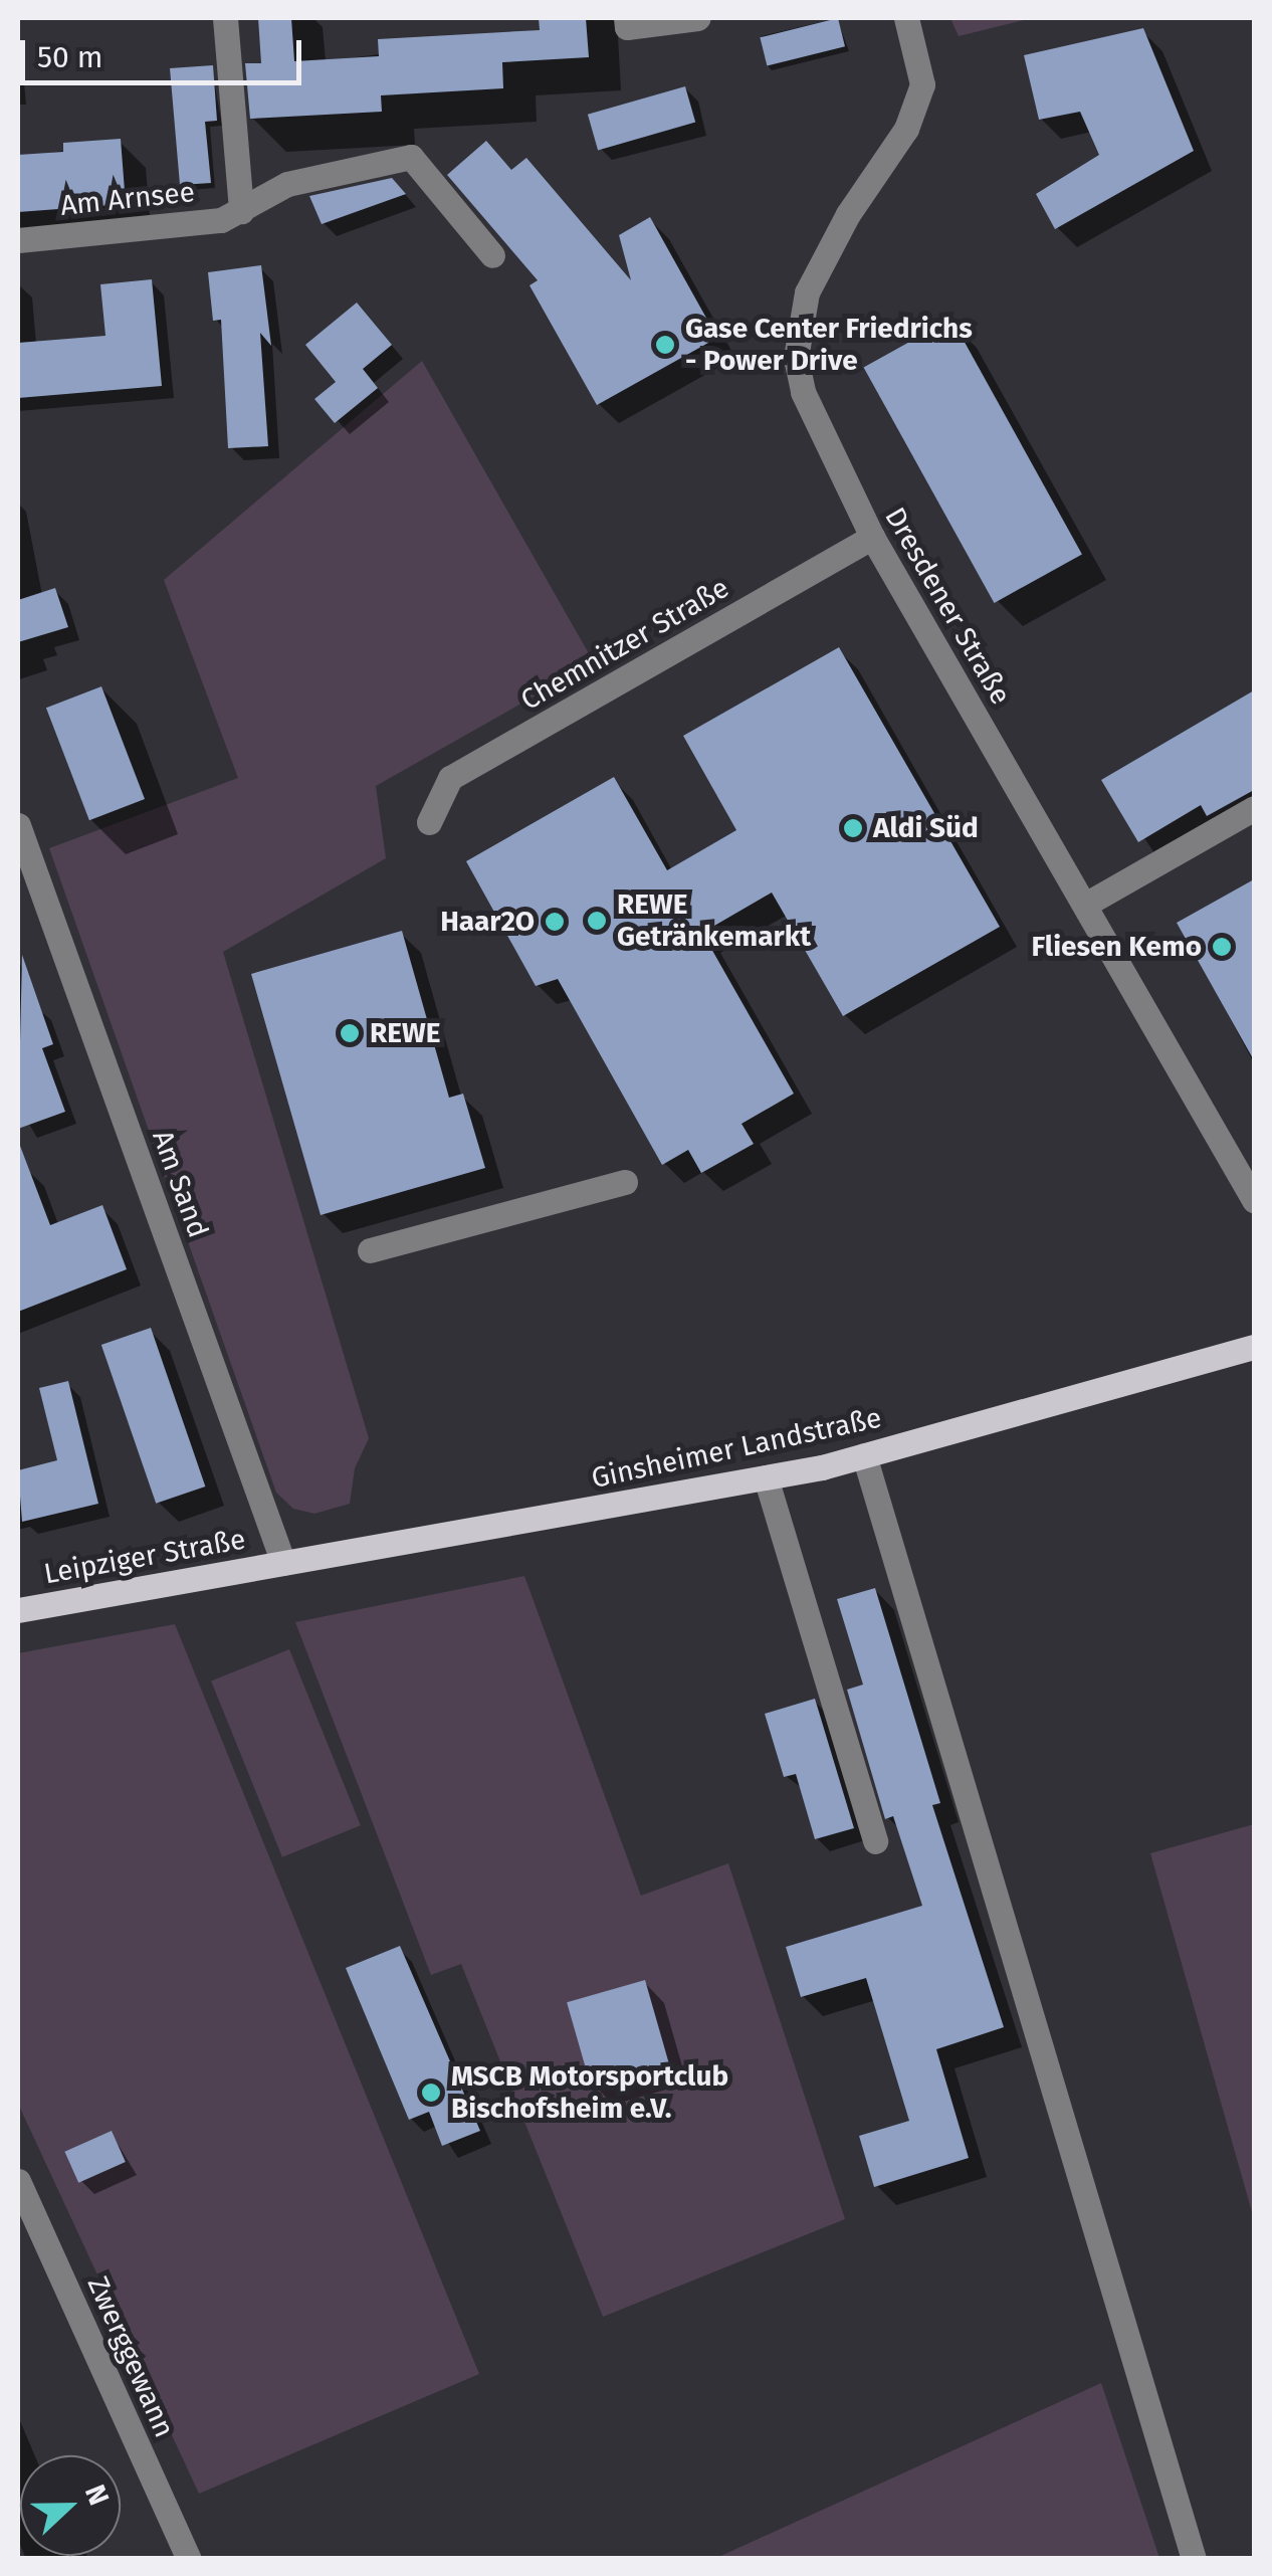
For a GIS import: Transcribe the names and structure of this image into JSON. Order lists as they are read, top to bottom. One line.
{"streets":{"main road":["Ginsheimer Landstraße","Leipziger Straße"],"street":["Am Arnsee","Dresdener Straße","Chemnitzer Straße","Am Sand","Zwerggewann"]},"crossings":[["Dresdener Straße","Chemnitzer Straße"],["Am Sand","Ginsheimer Landstraße"],["Am Sand","Leipziger Straße"],["Ginsheimer Landstraße","Leipziger Straße"]],"places":["Gase Center Friedrichs - Power Drive","Aldi Süd","REWE Getränkemarkt","Haar2O","Fliesen Kemo","REWE","MSCB Motorsportclub Bischofsheim e.V."],"scale_bar":"50 m","north":"right"}
